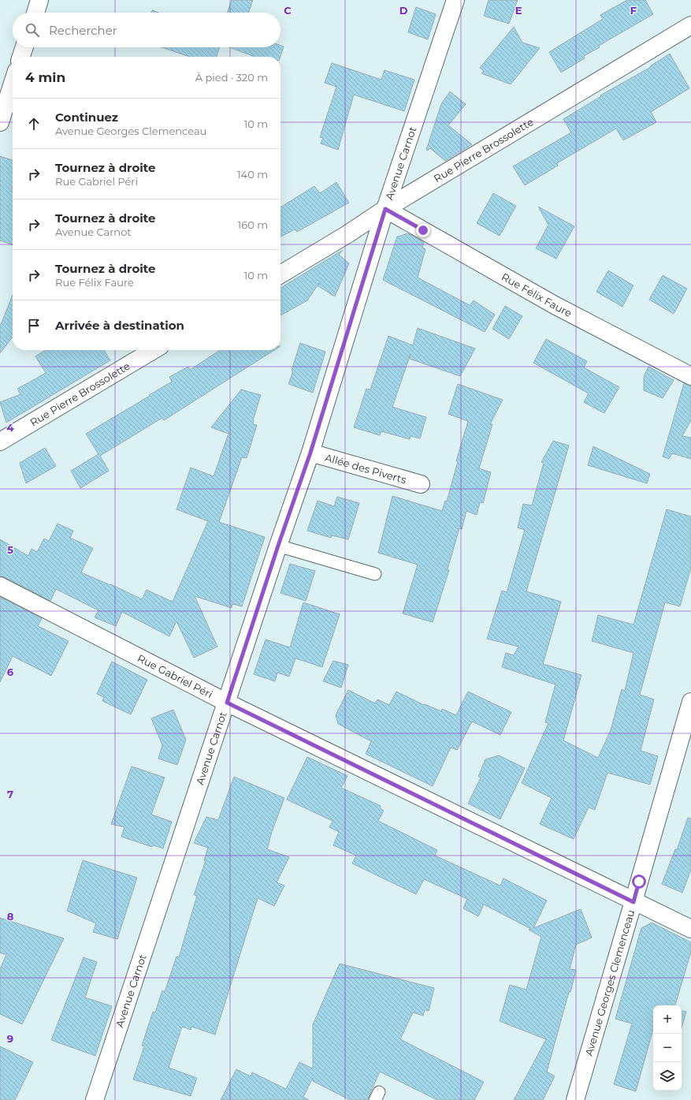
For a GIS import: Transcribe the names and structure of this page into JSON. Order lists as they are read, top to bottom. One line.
{"streets":{"street":["Rue Pierre Brossolette","Avenue Carnot","Rue Félix Faure","Allée des Piverts","Rue Gabriel Péri","Avenue Georges Clemenceau"]},"crossings":[["Rue Pierre Brossolette","Avenue Carnot"],["Rue Pierre Brossolette","Rue Félix Faure"],["Avenue Carnot","Rue Félix Faure"],["Avenue Carnot","Allée des Piverts"],["Avenue Carnot","Rue Gabriel Péri"],["Rue Gabriel Péri","Avenue Georges Clemenceau"]],"page":{"search":"Rechercher","heading":["4 min","À pied · 320 m"],"list":[["Continuez","Avenue Georges Clemenceau","10 m"],["Tournez à droite","Rue Gabriel Péri","140 m"],["Tournez à droite","Avenue Carnot","160 m"],["Tournez à droite","Rue Félix Faure","10 m"],"Arrivée à destination"],"map_buttons":["+","−"]},"grid":{"columns":["C","D","E","F"],"rows":["4","5","6","7","8","9"]}}
